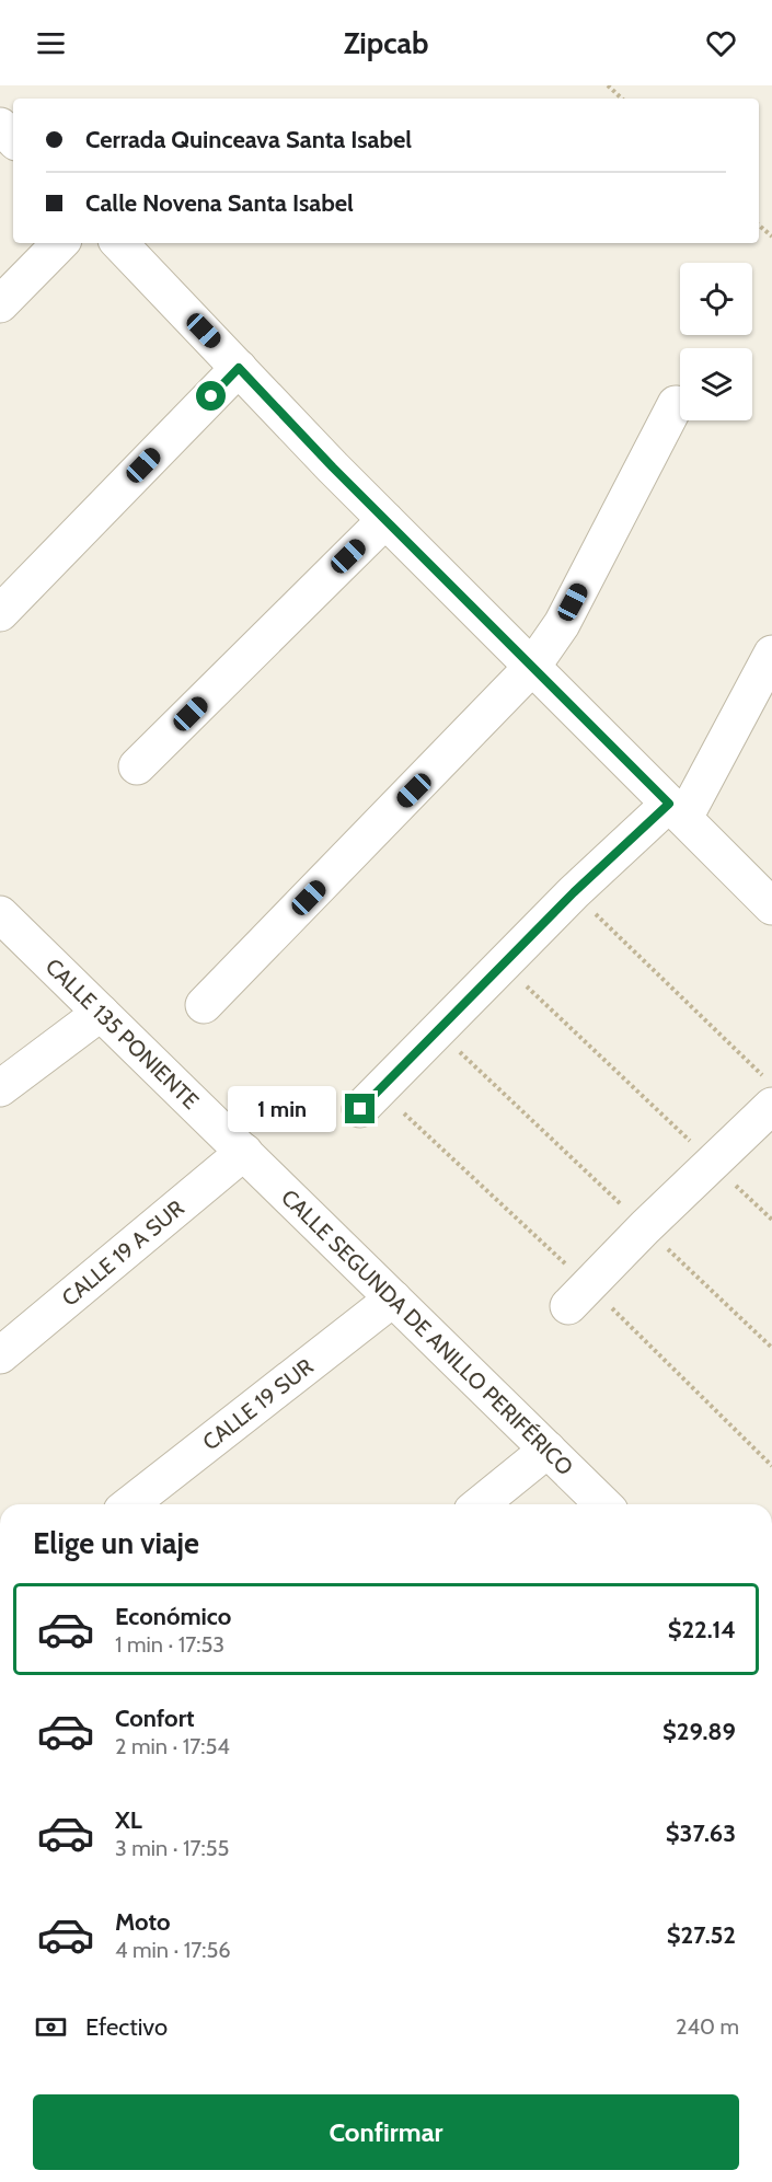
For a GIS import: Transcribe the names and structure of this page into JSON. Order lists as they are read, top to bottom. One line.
{"streets":{"street":["CALLE 135 PONIENTE","CALLE 19 A SUR","CALLE SEGUNDA DE ANILLO PERIFÉRICO","CALLE 19 SUR"]},"crossings":[["CALLE 135 PONIENTE","CALLE 19 A SUR"],["CALLE 135 PONIENTE","CALLE SEGUNDA DE ANILLO PERIFÉRICO"],["CALLE 19 A SUR","CALLE SEGUNDA DE ANILLO PERIFÉRICO"],["CALLE SEGUNDA DE ANILLO PERIFÉRICO","CALLE 19 SUR"]],"page":{"header":"Zipcab","banner":["Cerrada Quinceava Santa Isabel","Calle Novena Santa Isabel"],"bubble":"1 min","heading":"Elige un viaje","list":[{"name":"Económico","note":"1 min · 17:53","value":"$22.14"},{"name":"Confort","note":"2 min · 17:54","value":"$29.89"},{"name":"XL","note":"3 min · 17:55","value":"$37.63"},{"name":"Moto","note":"4 min · 17:56","value":"$27.52"}],"pay":["Efectivo","240 m"],"buttons":"Confirmar"}}
